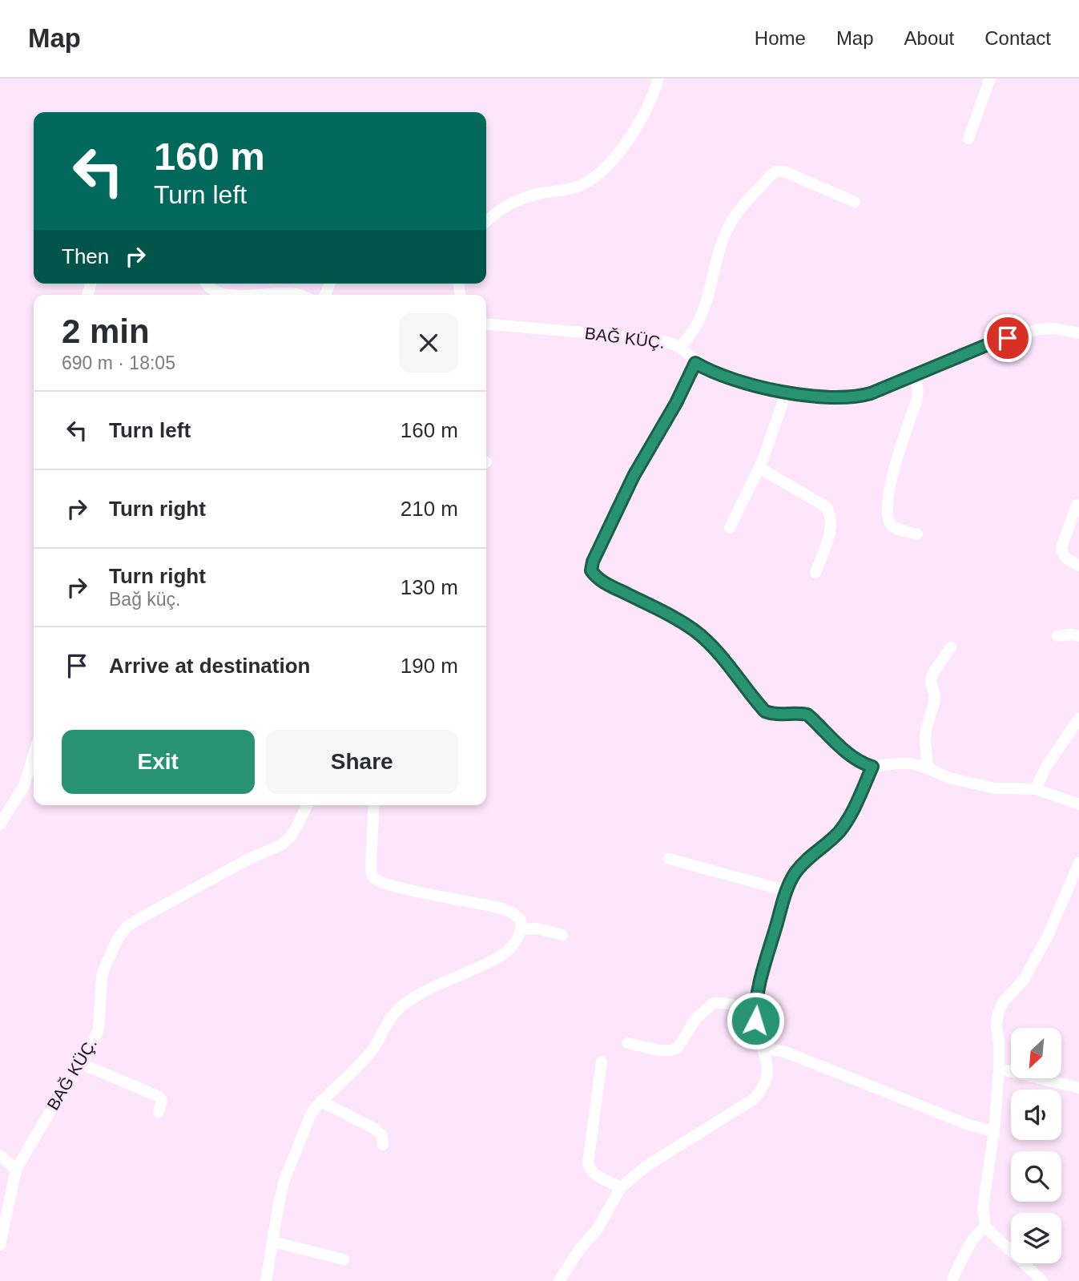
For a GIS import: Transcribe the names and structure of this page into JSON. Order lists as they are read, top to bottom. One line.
{"streets":{"street":["BAĞ KÜÇ."]},"north":"bottom left","page":{"header":"Map","nav":["Home","Map","About","Contact"],"turn":["160 m","Turn left"],"then":"Then","heading":["2 min","690 m · 18:05"],"list":[{"name":"Turn left","value":"160 m"},{"name":"Turn right","value":"210 m"},{"name":"Turn right","note":"Bağ küç.","value":"130 m"},{"name":"Arrive at destination","value":"190 m"}],"buttons":["Exit","Share"]}}
